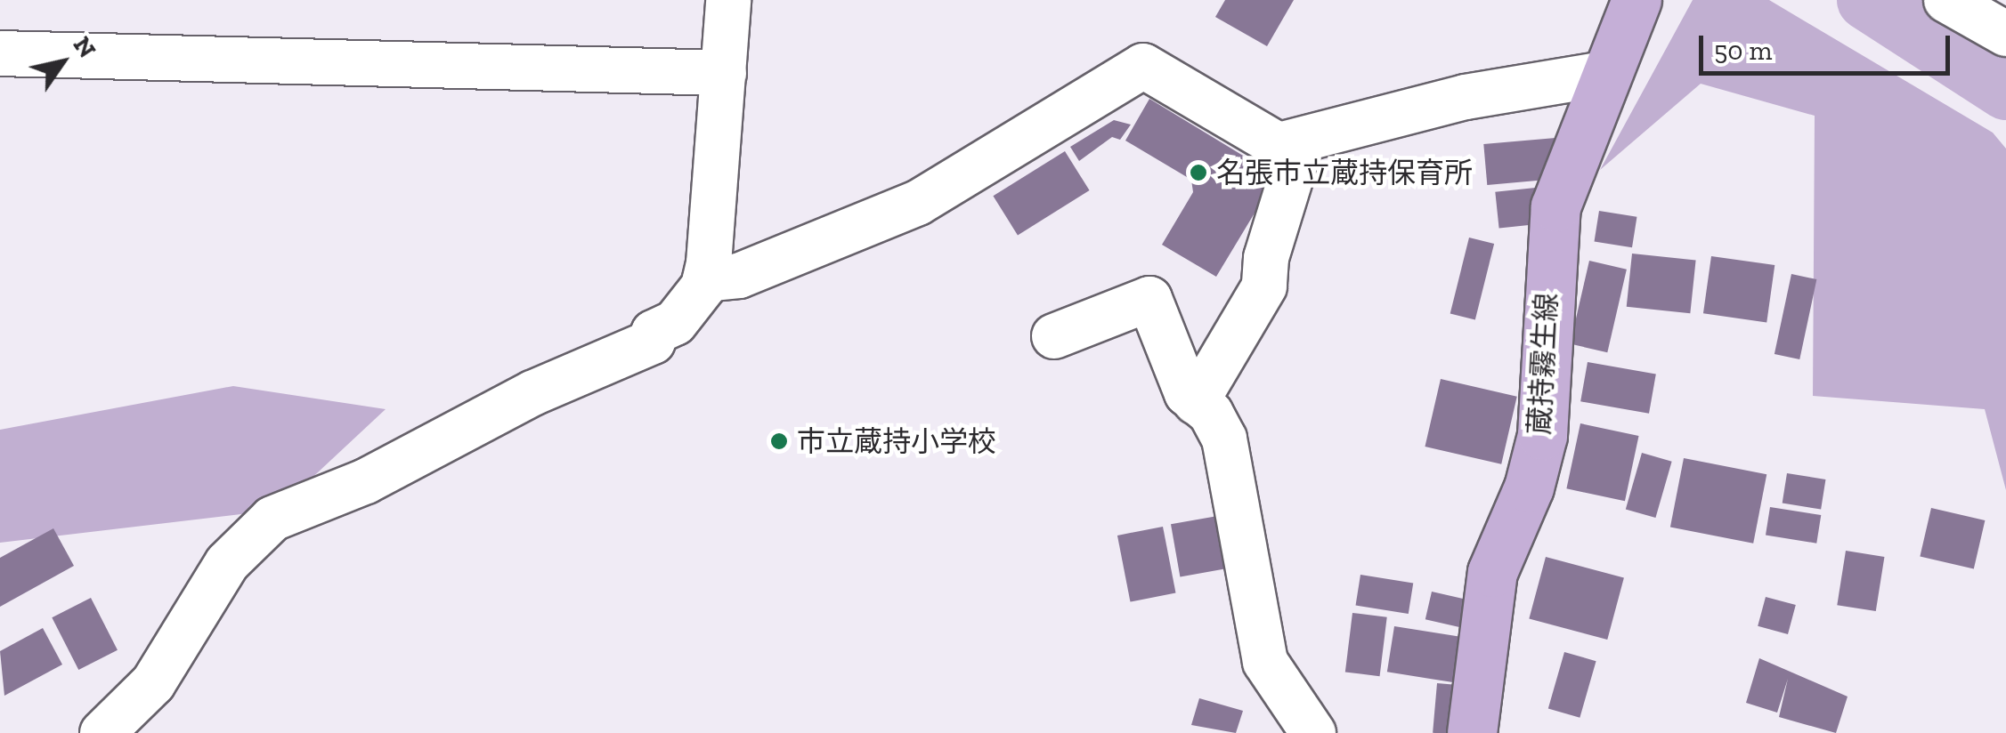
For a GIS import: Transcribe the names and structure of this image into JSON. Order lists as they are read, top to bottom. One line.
{"streets":{"main road":["蔵持霧生線"]},"places":["名張市立蔵持保育所","市立蔵持小学校"],"scale_bar":"50 m","north":"top right"}
